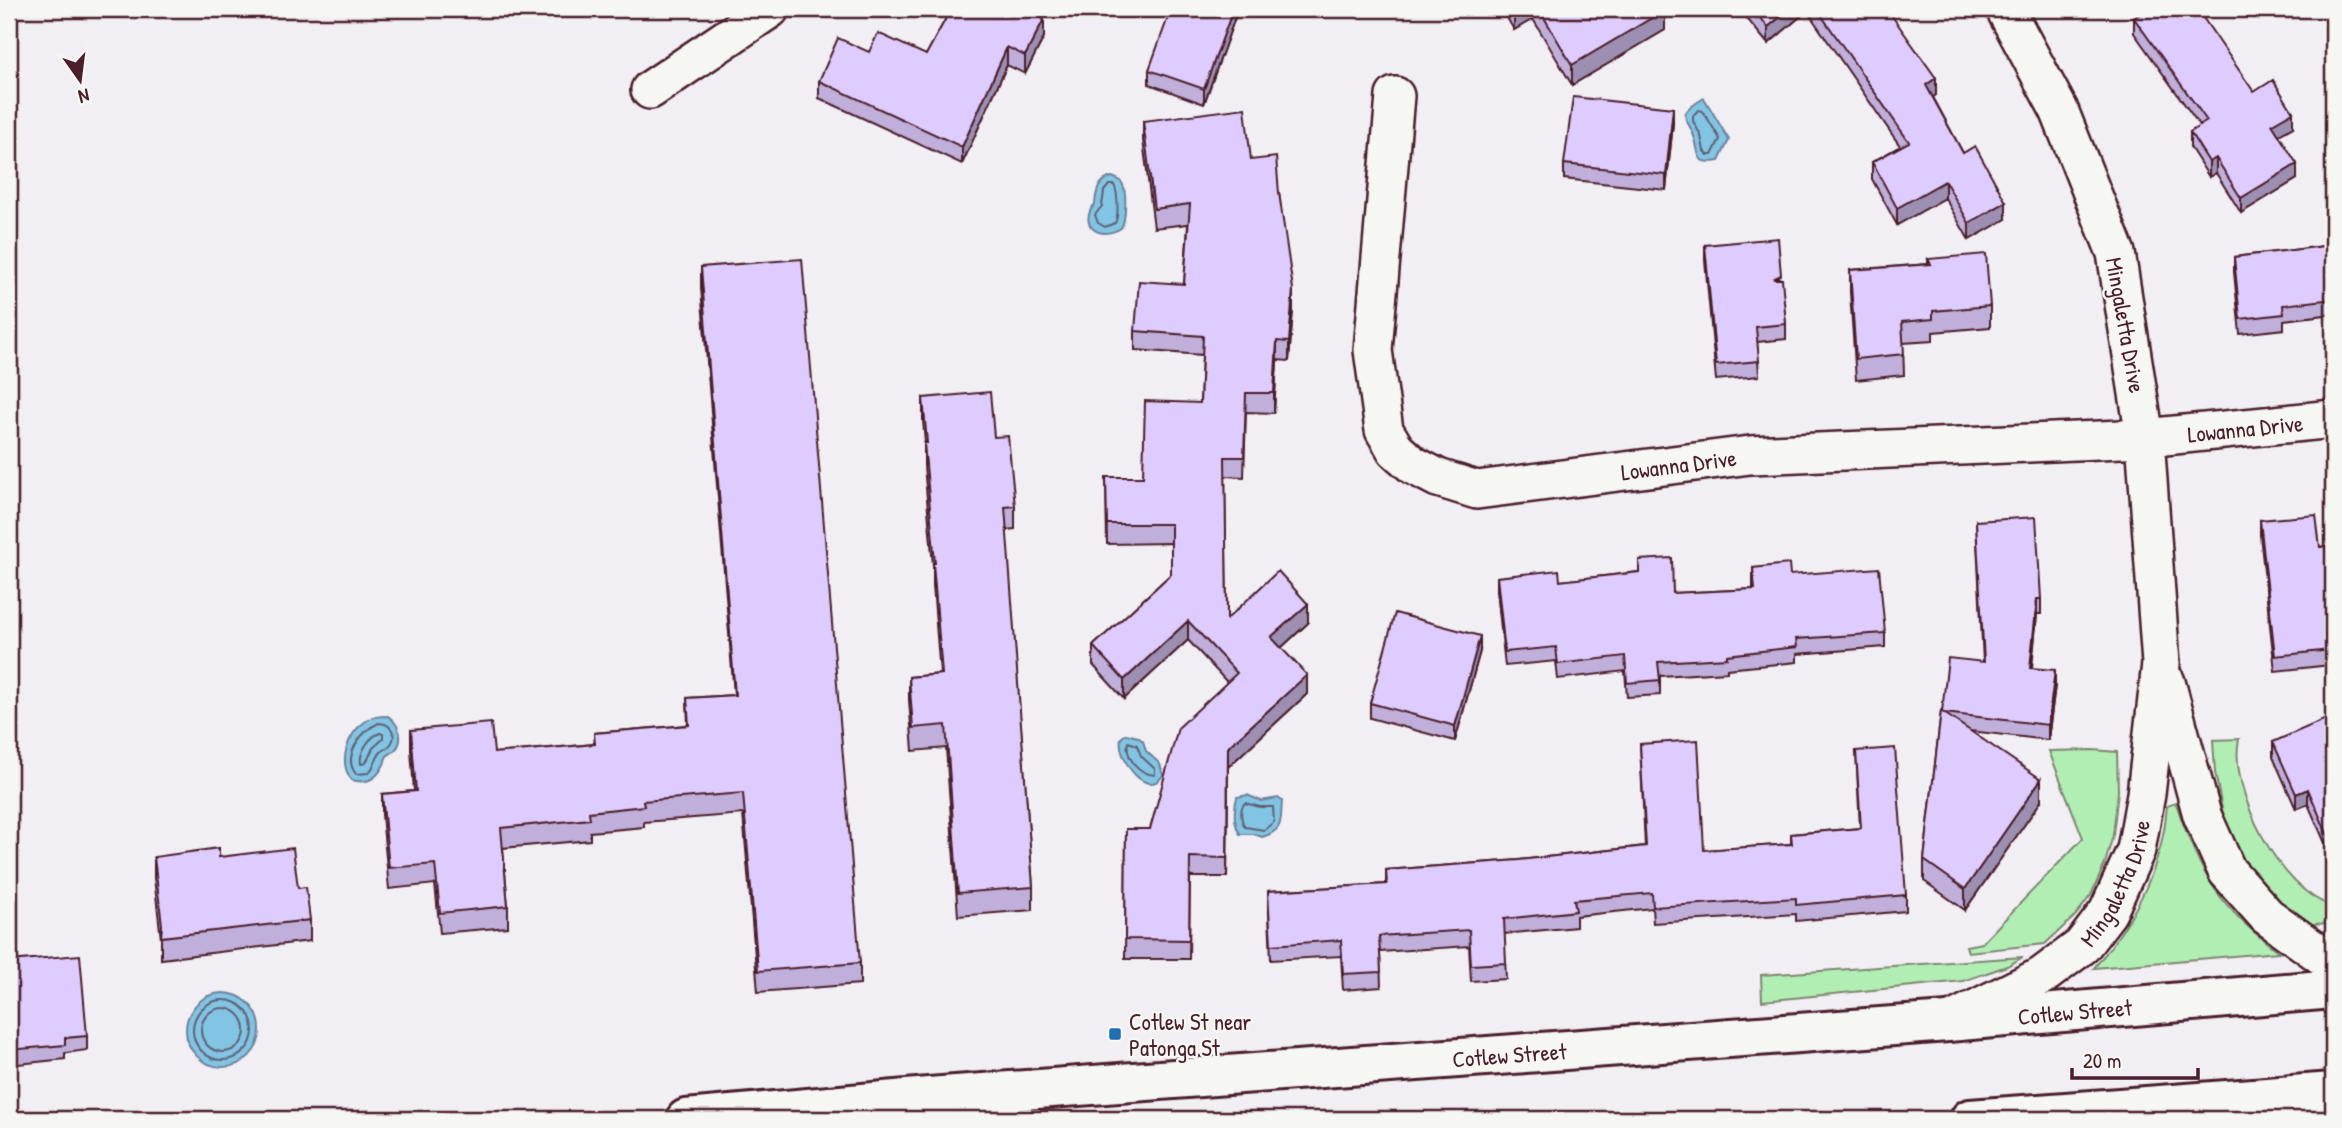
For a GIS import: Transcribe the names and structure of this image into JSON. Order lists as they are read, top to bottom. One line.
{"streets":{"main road":["Cotlew Street"],"street":["Mingaletta Drive","Lowanna Drive"]},"crossings":[["Mingaletta Drive","Lowanna Drive"],["Mingaletta Drive","Cotlew Street"]],"places":{"transit":["Cotlew St near Patonga St"]},"scale_bar":"20 m","north":"bottom"}
